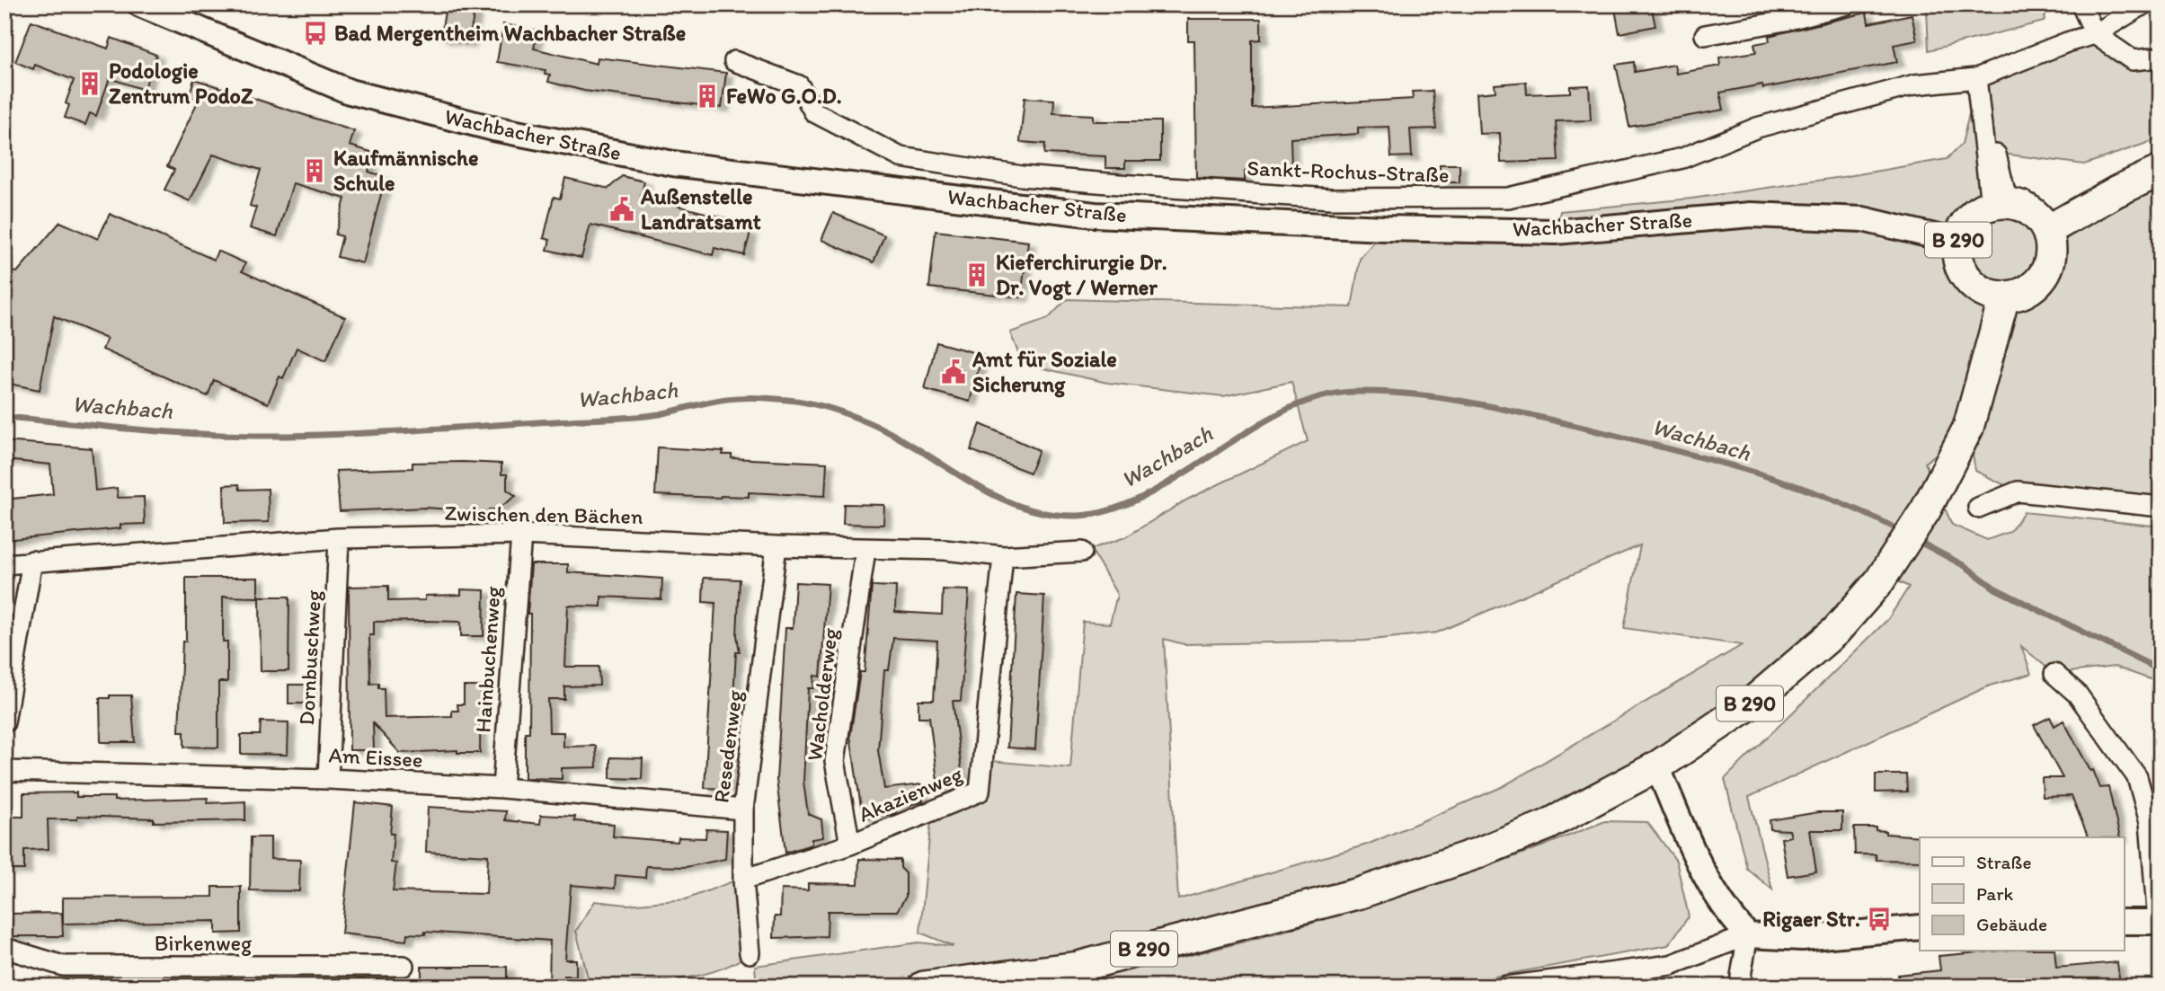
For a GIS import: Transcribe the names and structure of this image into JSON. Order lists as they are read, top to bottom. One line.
{"streets":{"main road":["B 290"],"street":["Wachbacher Straße","Sankt-Rochus-Straße","Zwischen den Bächen","Dornbuschweg","Hainbuchenweg","Wacholderweg","Resedenweg","Am Eissee","Akazienweg","Birkenweg"]},"crossings":[["Wachbacher Straße","B 290"],["Zwischen den Bächen","Dornbuschweg"],["Zwischen den Bächen","Hainbuchenweg"],["Zwischen den Bächen","Wacholderweg"],["Zwischen den Bächen","Resedenweg"],["Zwischen den Bächen","Akazienweg"],["Dornbuschweg","Am Eissee"],["Hainbuchenweg","Am Eissee"],["Wacholderweg","Akazienweg"],["Resedenweg","Am Eissee"],["Resedenweg","Akazienweg"]],"water":["Wachbach"],"places":{"bus stop":["Bad Mergentheim Wachbacher Straße","Rigaer Str."],"building":["Podologie Zentrum PodoZ","FeWo G.O.D.","Kaufmännische Schule","Kieferchirurgie Dr. Dr. Vogt / Werner"],"public building":["Außenstelle Landratsamt","Amt für Soziale Sicherung"]},"legend":["Straße","Park","Gebäude"]}
